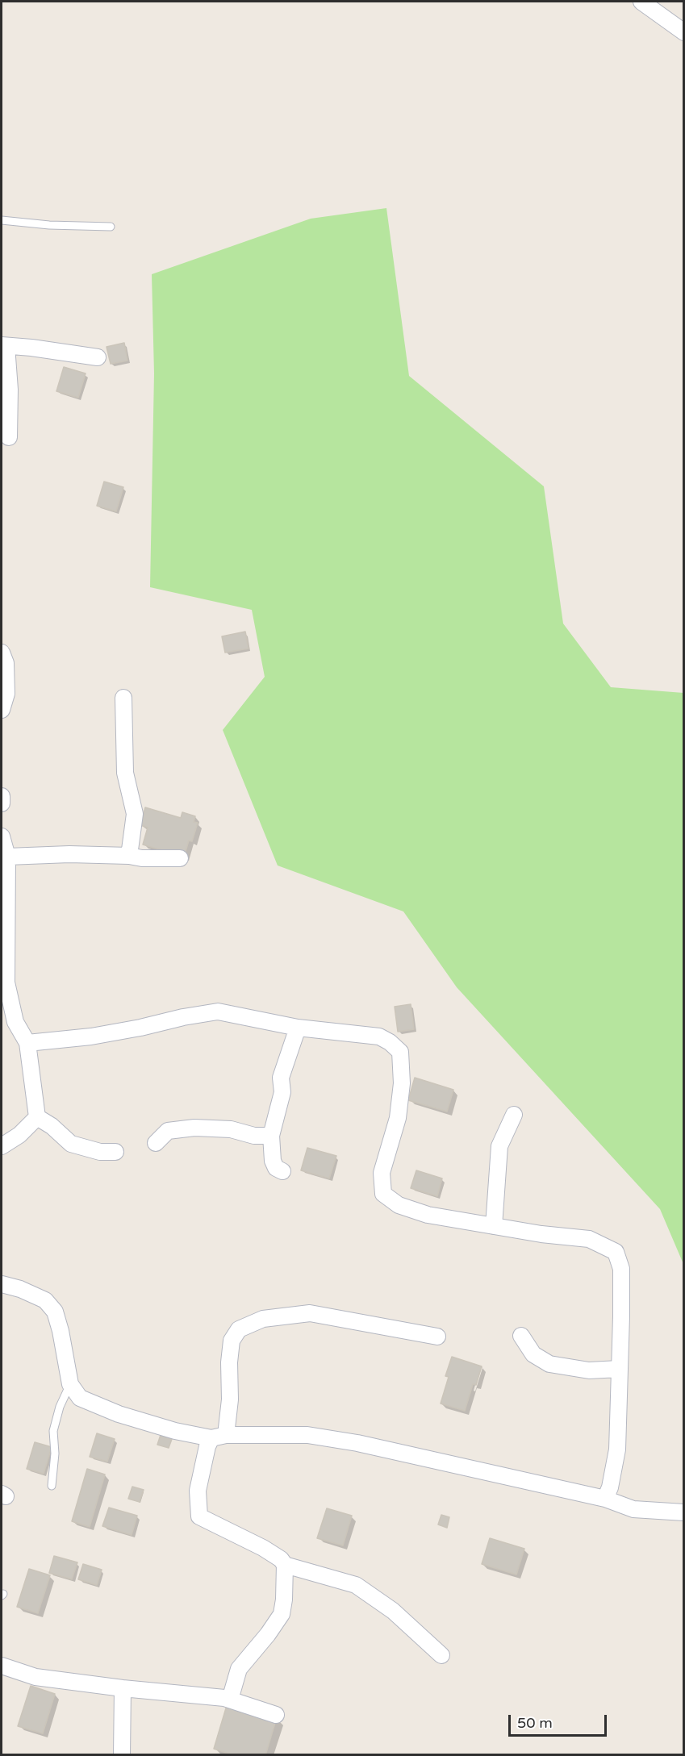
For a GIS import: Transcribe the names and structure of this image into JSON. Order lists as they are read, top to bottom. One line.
{"scale_bar":"50 m"}
